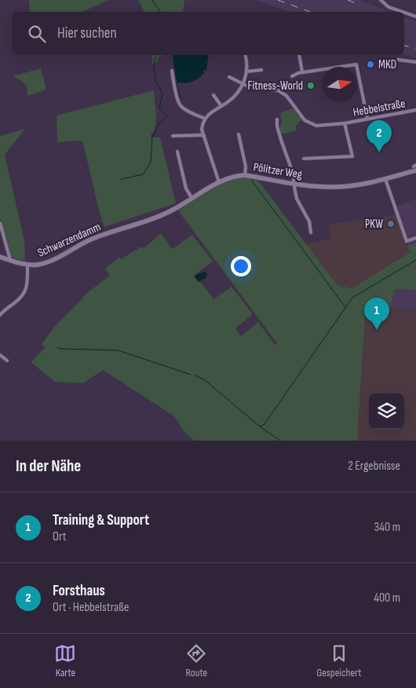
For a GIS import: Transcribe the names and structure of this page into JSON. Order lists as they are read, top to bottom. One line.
{"streets":{"main road":["Pölitzer Weg","Schwarzendamm"],"street":["Hebbelstraße"]},"crossings":[["Pölitzer Weg","Schwarzendamm"]],"places":["MKD","Fitness-World","PKW"],"north":"right","page":{"search":"Hier suchen","pins":["2","1"],"heading":["In der Nähe","2 Ergebnisse"],"list":[{"mark":"1","name":"Training & Support","note":"Ort","value":"340 m"},{"mark":"2","name":"Forsthaus","note":"Ort · Hebbelstraße","value":"400 m"}],"nav":["Karte","Route","Gespeichert"]}}
